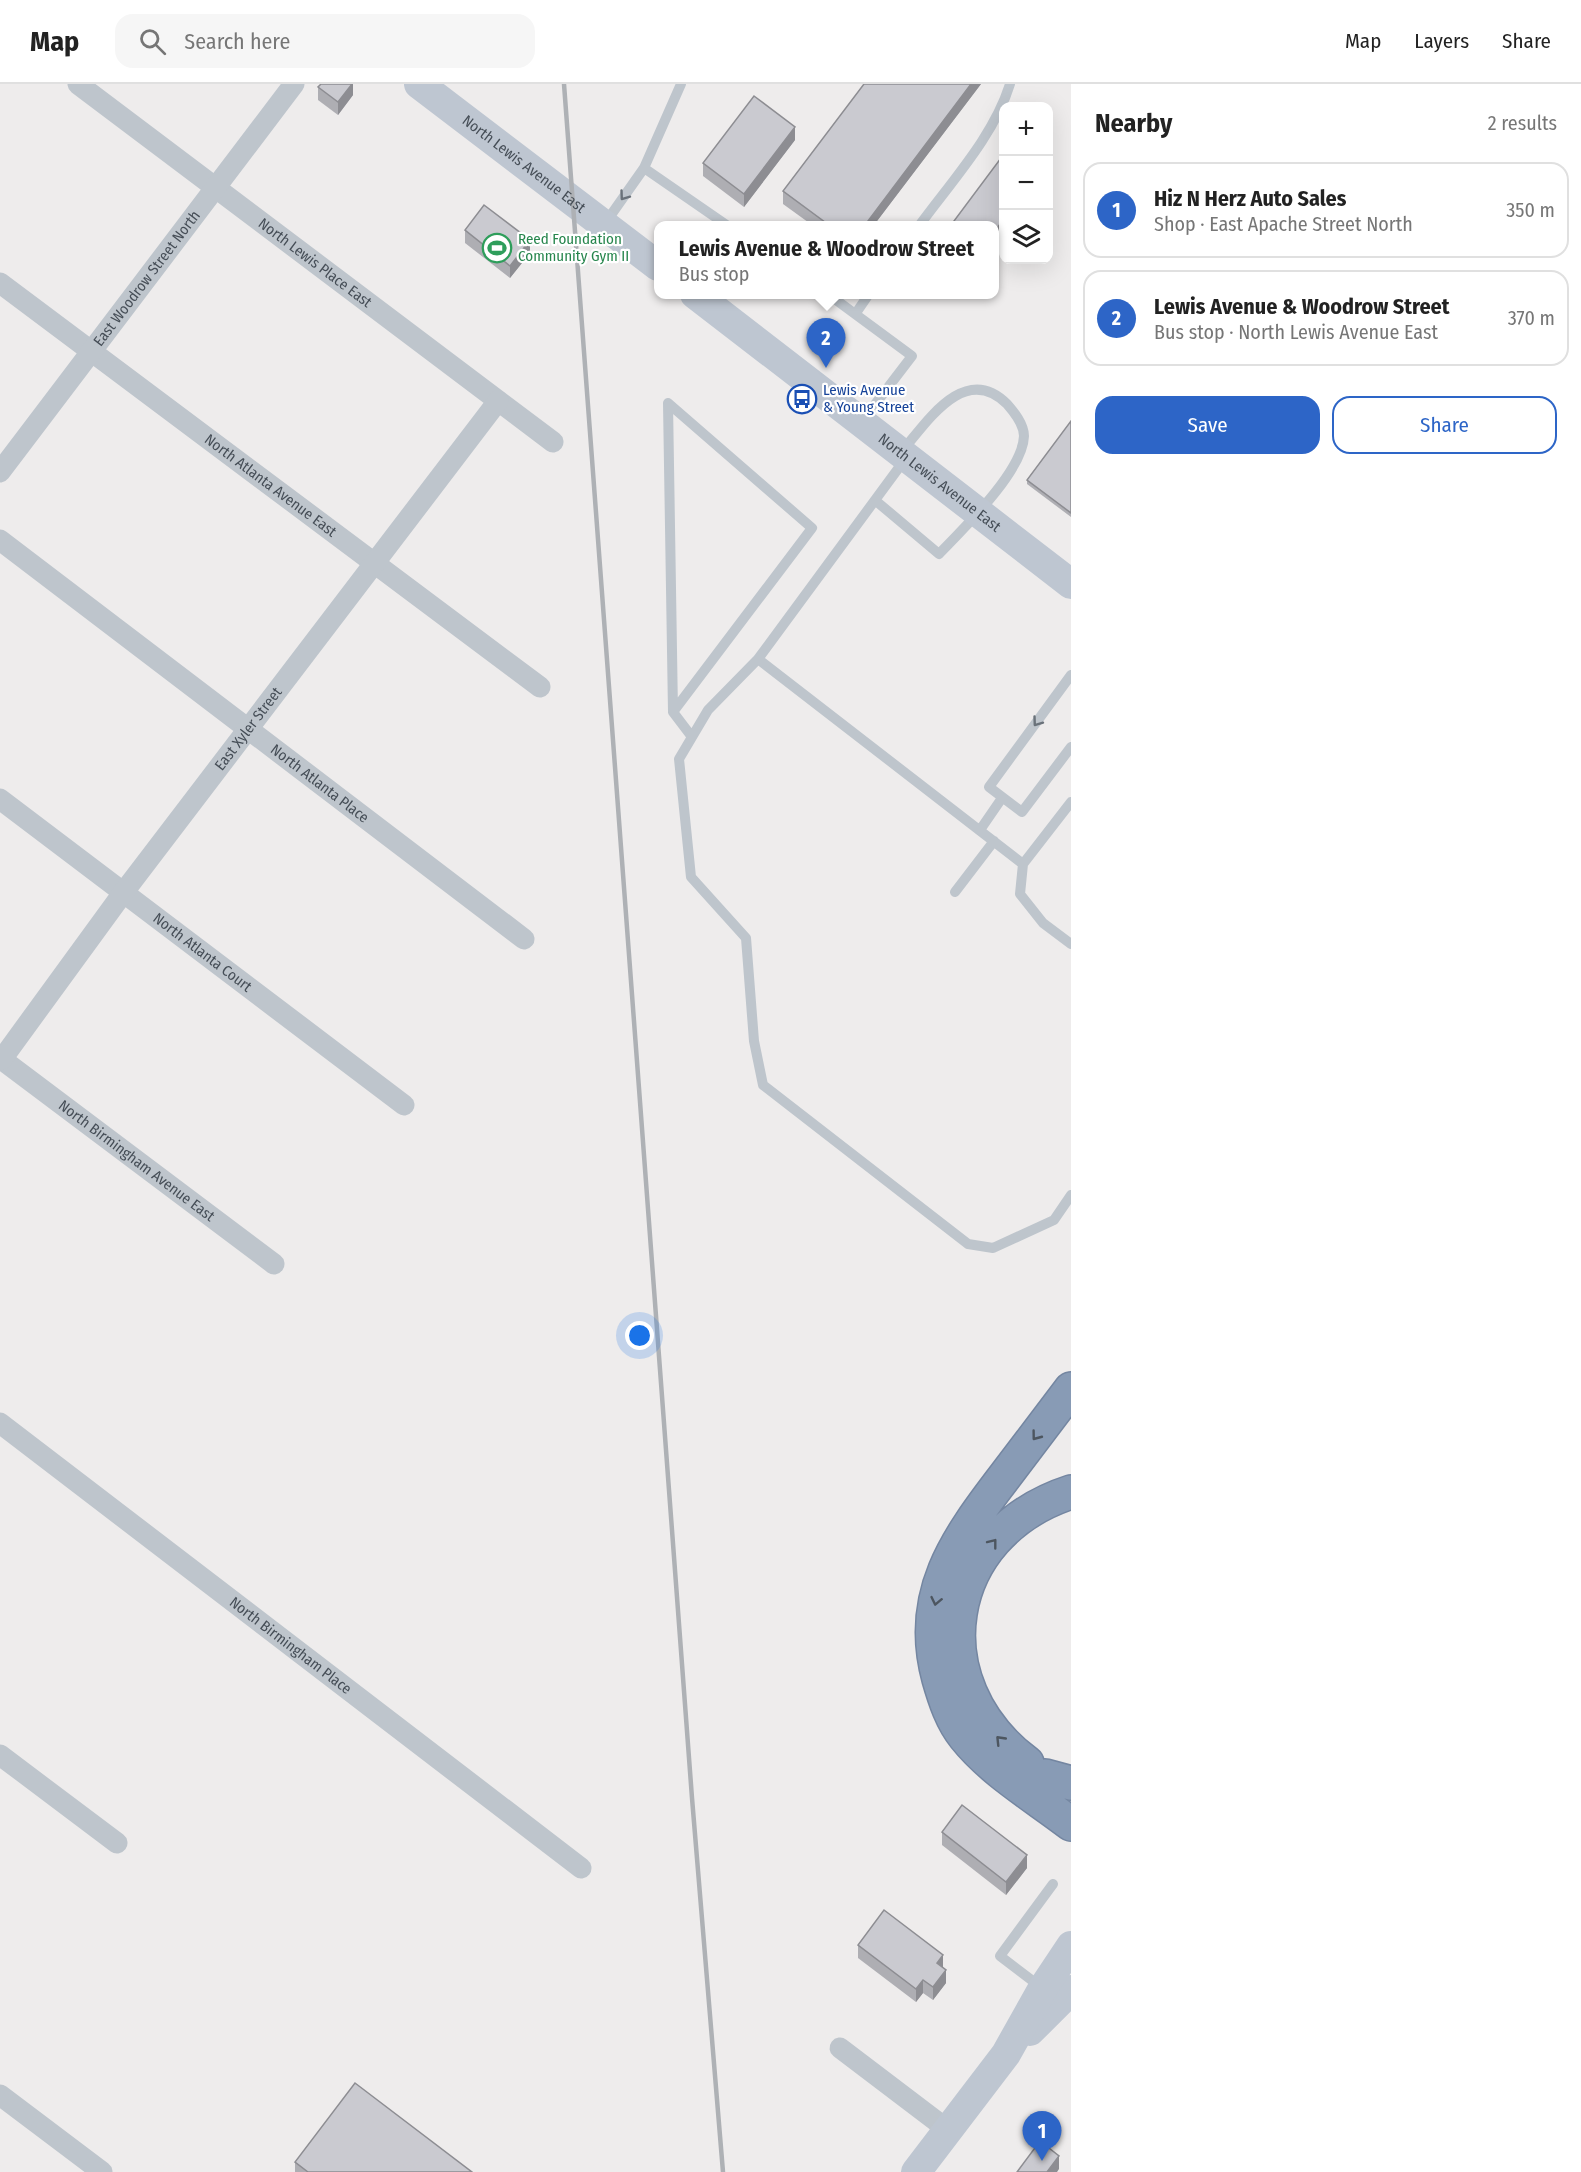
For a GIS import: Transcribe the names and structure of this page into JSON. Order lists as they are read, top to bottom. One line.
{"streets":{"main road":["North Lewis Avenue East"],"street":["North Lewis Place East","East Woodrow Street North","North Atlanta Avenue East","East Xyler Street","North Atlanta Place","North Atlanta Court","North Birmingham Avenue East","North Birmingham Place"]},"crossings":[["North Lewis Place East","East Woodrow Street North"],["North Lewis Place East","East Xyler Street"],["East Woodrow Street North","North Atlanta Avenue East"],["North Atlanta Avenue East","East Xyler Street"],["East Xyler Street","North Atlanta Place"],["East Xyler Street","North Atlanta Court"],["East Xyler Street","North Birmingham Avenue East"]],"places":{"sports":["Reed Foundation Community Gym II"],"bus stop":["Lewis Avenue & Young Street"]},"page":{"header":"Map","search":"Search here","nav":["Map","Layers","Share"],"heading":["Nearby","2 results"],"map_buttons":["+","−"],"list":[{"mark":"1","name":"Hiz N Herz Auto Sales","note":"Shop · East Apache Street North","value":"350 m"},{"mark":"2","name":"Lewis Avenue & Woodrow Street","note":"Bus stop · North Lewis Avenue East","value":"370 m"}],"popup":["Lewis Avenue & Woodrow Street","Bus stop"],"pins":["2","1"],"buttons":["Save","Share"]}}
